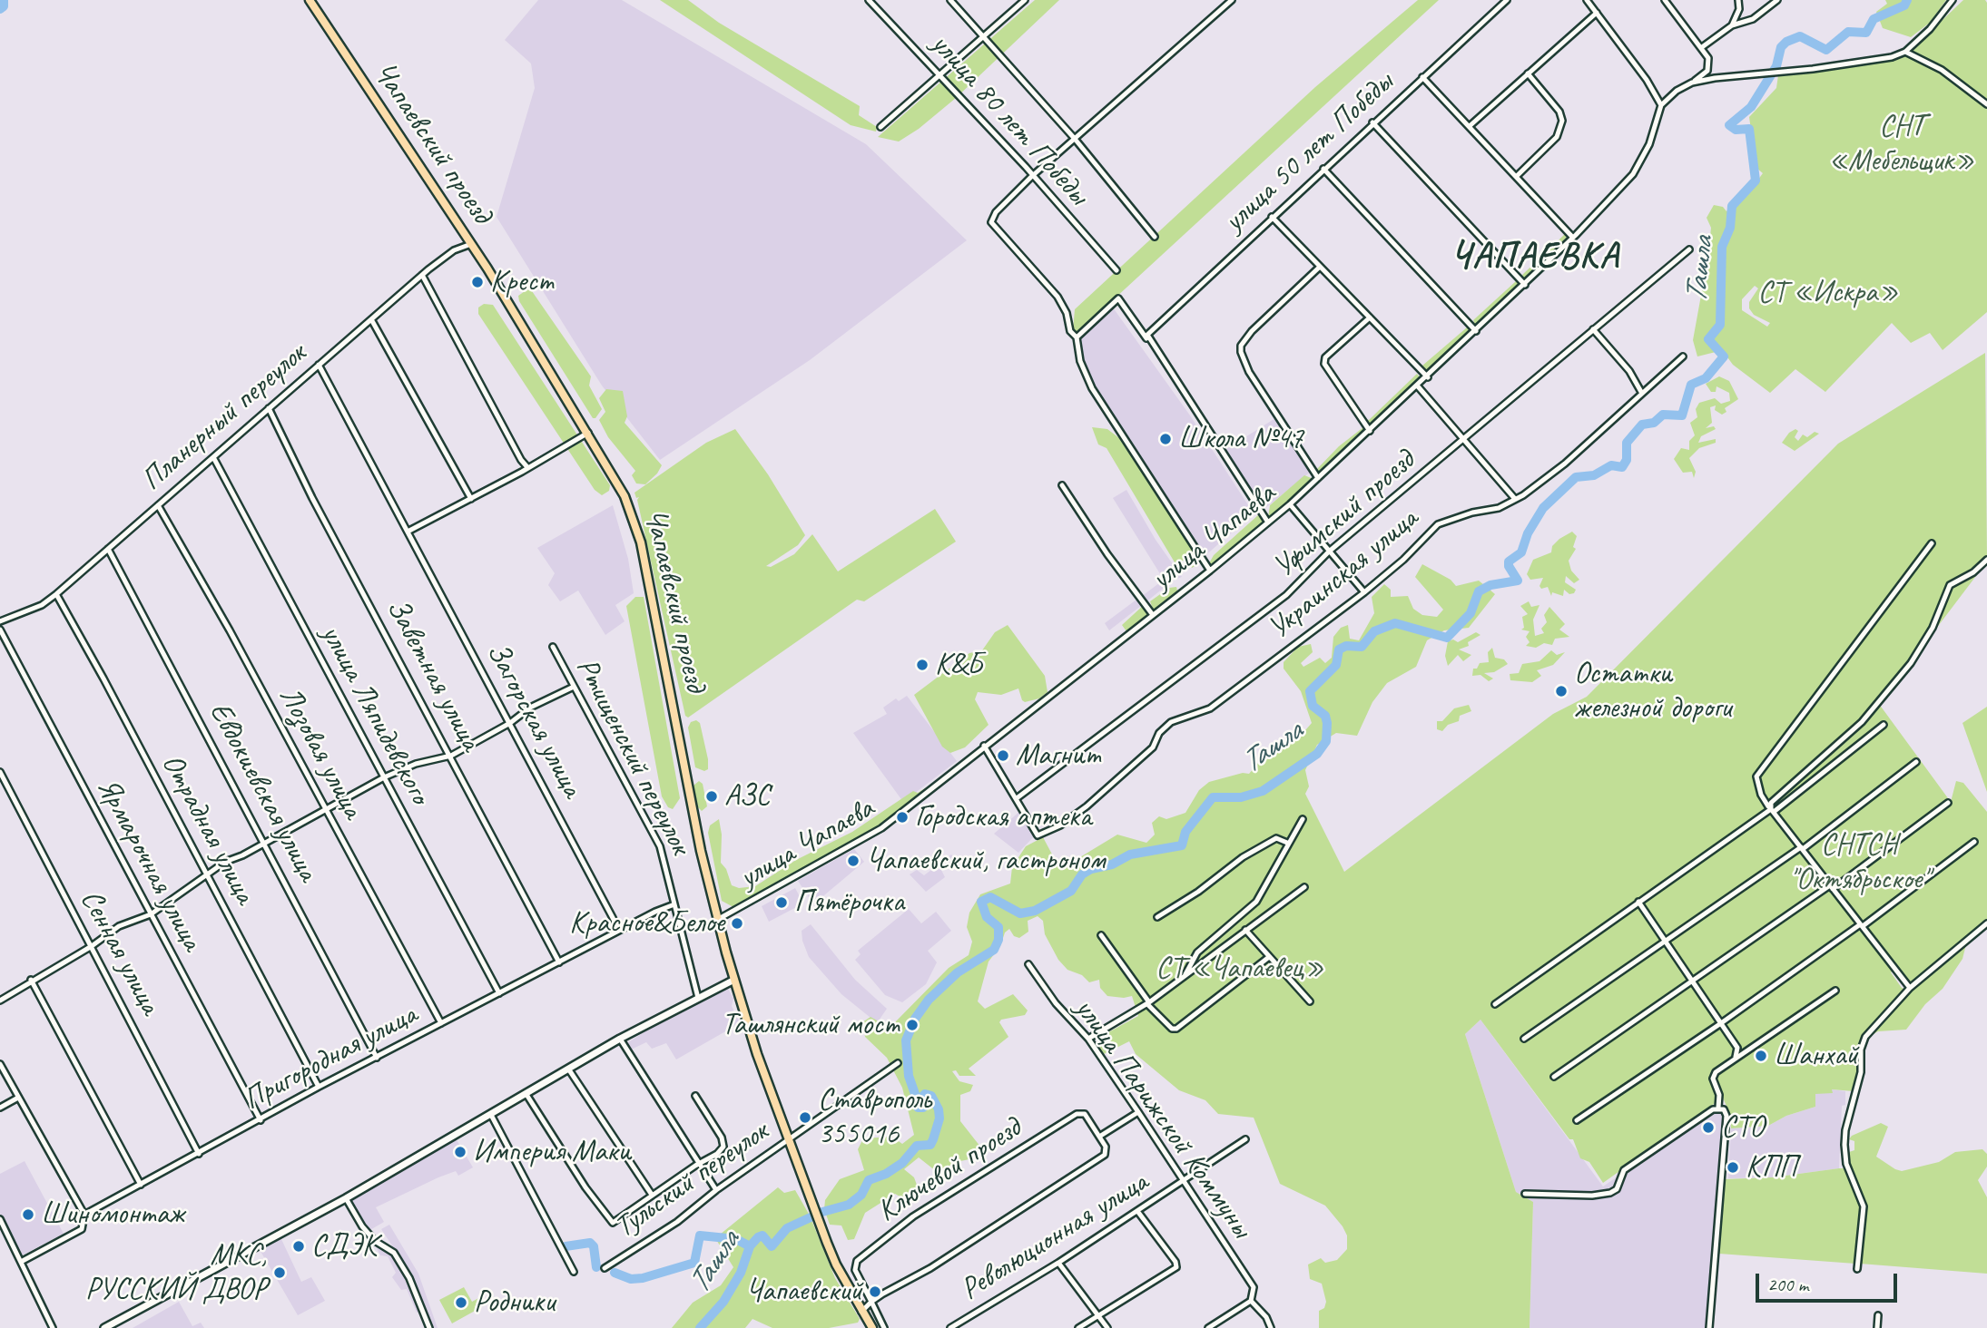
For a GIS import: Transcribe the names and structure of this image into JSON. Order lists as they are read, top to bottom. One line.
{"streets":{"main road":["Чапаевский проезд"],"street":["улица 80 лет Победы","улица 50 лет Победы","Планерный переулок","Уфимский проезд","улица Чапаева","Украинская улица","Заветная улица","улица Ляпидевского","Загорская улица","Лозовая улица","Ртищенский переулок","Евдокиевская улица","Отрадная улица","Ярмарочная улица","Сенная улица","Пригородная улица","улица Парижской Коммуны","Ключевой проезд","Тульский переулок","Революционная улица"]},"crossings":[["Чапаевский проезд","Планерный переулок"],["Чапаевский проезд","улица Чапаева"],["Чапаевский проезд","Тульский переулок"],["Планерный переулок","Заветная улица"],["Планерный переулок","улица Ляпидевского"],["Планерный переулок","Загорская улица"],["Планерный переулок","Лозовая улица"],["Планерный переулок","Евдокиевская улица"],["Планерный переулок","Отрадная улица"],["Уфимский проезд","Украинская улица"],["Заветная улица","Пригородная улица"],["улица Ляпидевского","Пригородная улица"],["Загорская улица","Пригородная улица"],["Лозовая улица","Пригородная улица"],["Ртищенский переулок","Пригородная улица"],["Евдокиевская улица","Пригородная улица"],["Отрадная улица","Пригородная улица"],["Ярмарочная улица","Пригородная улица"],["Сенная улица","Пригородная улица"],["улица Парижской Коммуны","Революционная улица"]],"districts":["ЧАПАЕВКА"],"water":["Ташла"],"parks":["СНТ «Мебельщик»","СТ «Искра»","СНТСН \"Октябрьское\"","СТ «Чапаевец»"],"places":["Крест","Школа №47","К&Б","Остатки железной дороги","Магнит","АЗС","Городская аптека","Чапаевский, гастроном","Пятёрочка","Красное&Белое","Ташлянский мост","Шанхай","Ставрополь 355016","СТО","Империя Маки","КПП","Шиномонтаж","СДЭК","МКС, РУССКИЙ ДВОР","Чапаевский","Родники"],"scale_bar":"200 m"}
